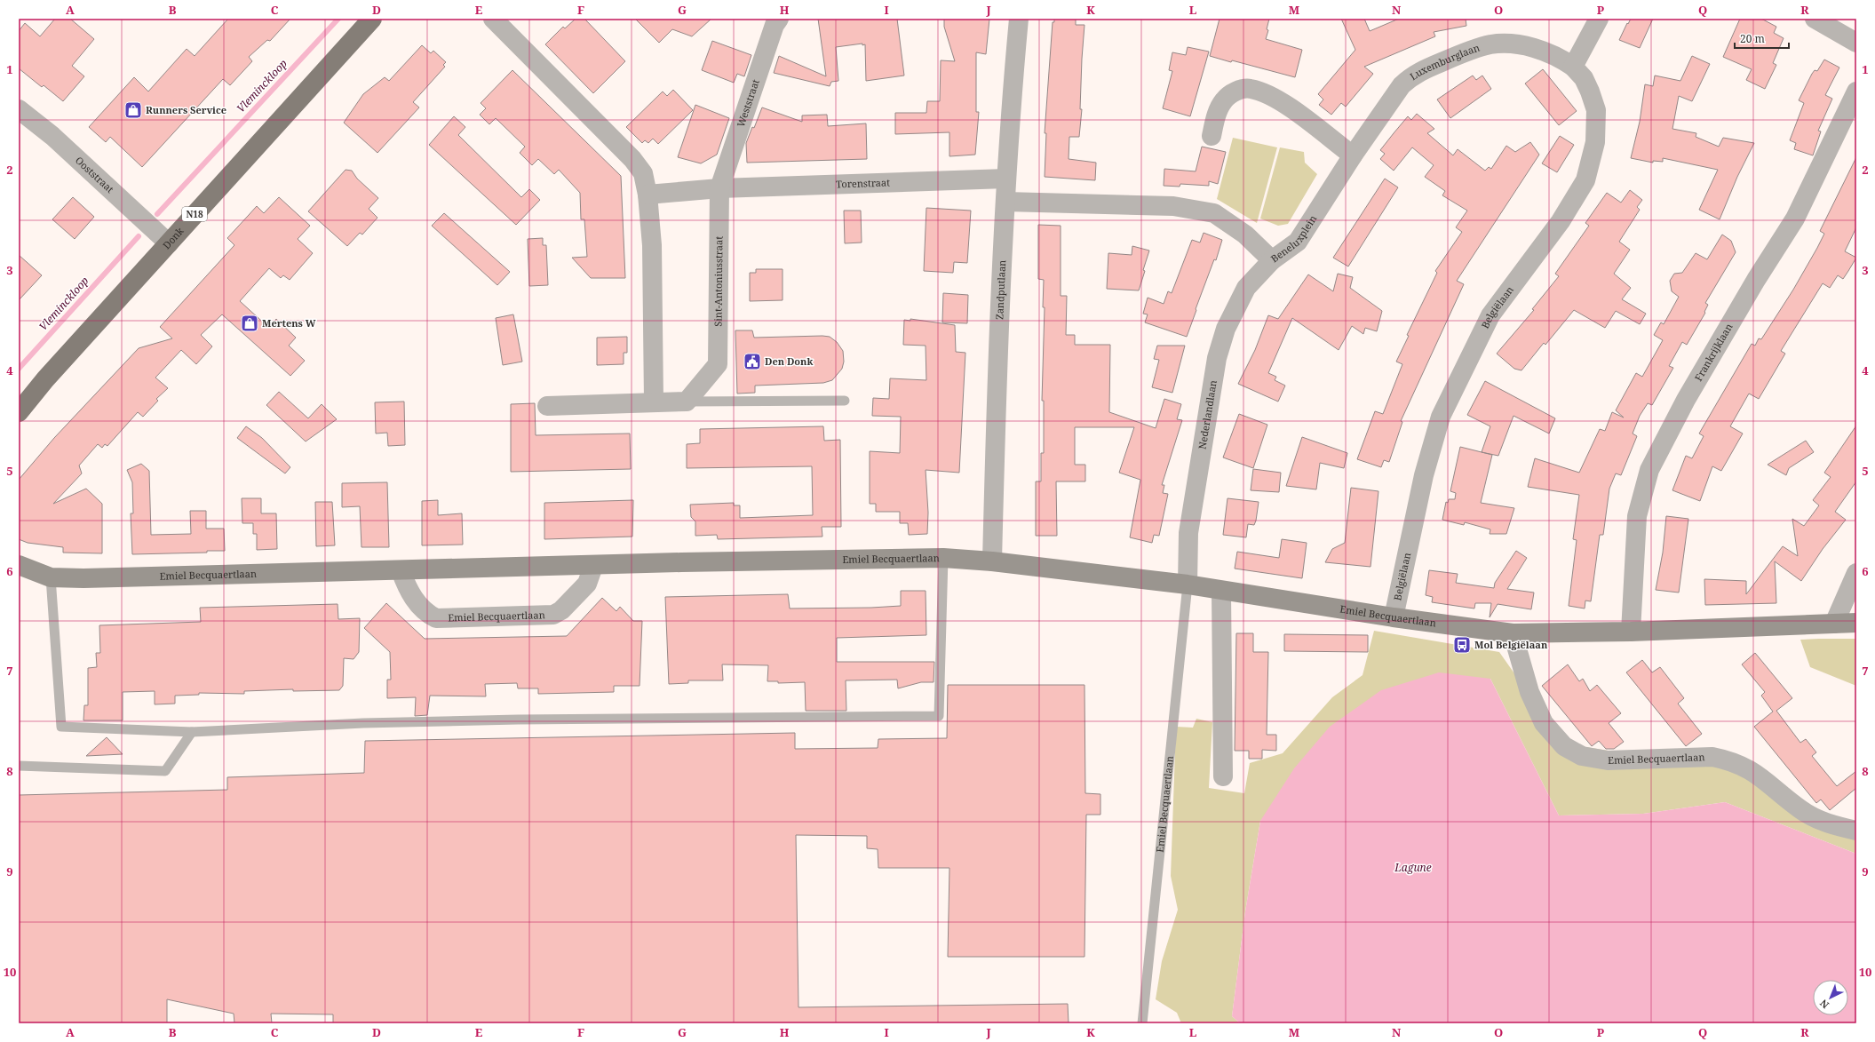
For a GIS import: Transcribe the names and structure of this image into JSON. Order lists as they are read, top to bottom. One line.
{"streets":{"main road":["N18","Donk"],"street":["Luxemburglaan","Weststraat","Ooststraat","Torenstraat","Beneluxplein","Sint-Antoniusstraat","Zandputlaan","Belgiëlaan","Frankrijklaan","Nederlandlaan","Emiel Becquaertlaan"]},"crossings":[["Luxemburglaan","Beneluxplein"],["Luxemburglaan","Belgiëlaan"],["Weststraat","Torenstraat"],["Weststraat","Sint-Antoniusstraat"],["Ooststraat","Donk"],["Torenstraat","Sint-Antoniusstraat"],["Torenstraat","Zandputlaan"],["Beneluxplein","Zandputlaan"],["Beneluxplein","Nederlandlaan"],["Zandputlaan","Emiel Becquaertlaan"],["Belgiëlaan","Emiel Becquaertlaan"],["Frankrijklaan","Emiel Becquaertlaan"],["Nederlandlaan","Emiel Becquaertlaan"]],"water":["Vleminckloop","Lagune"],"places":{"shop":["Runners Service","Mertens W"],"public building":["Den Donk"],"bus stop":["Mol Belgiëlaan"]},"scale_bar":"20 m","north":"bottom left","grid":{"columns":["A","B","C","D","E","F","G","H","I","J","K","L","M","N","O","P","Q","R"],"rows":["1","2","3","4","5","6","7","8","9","10"]}}
